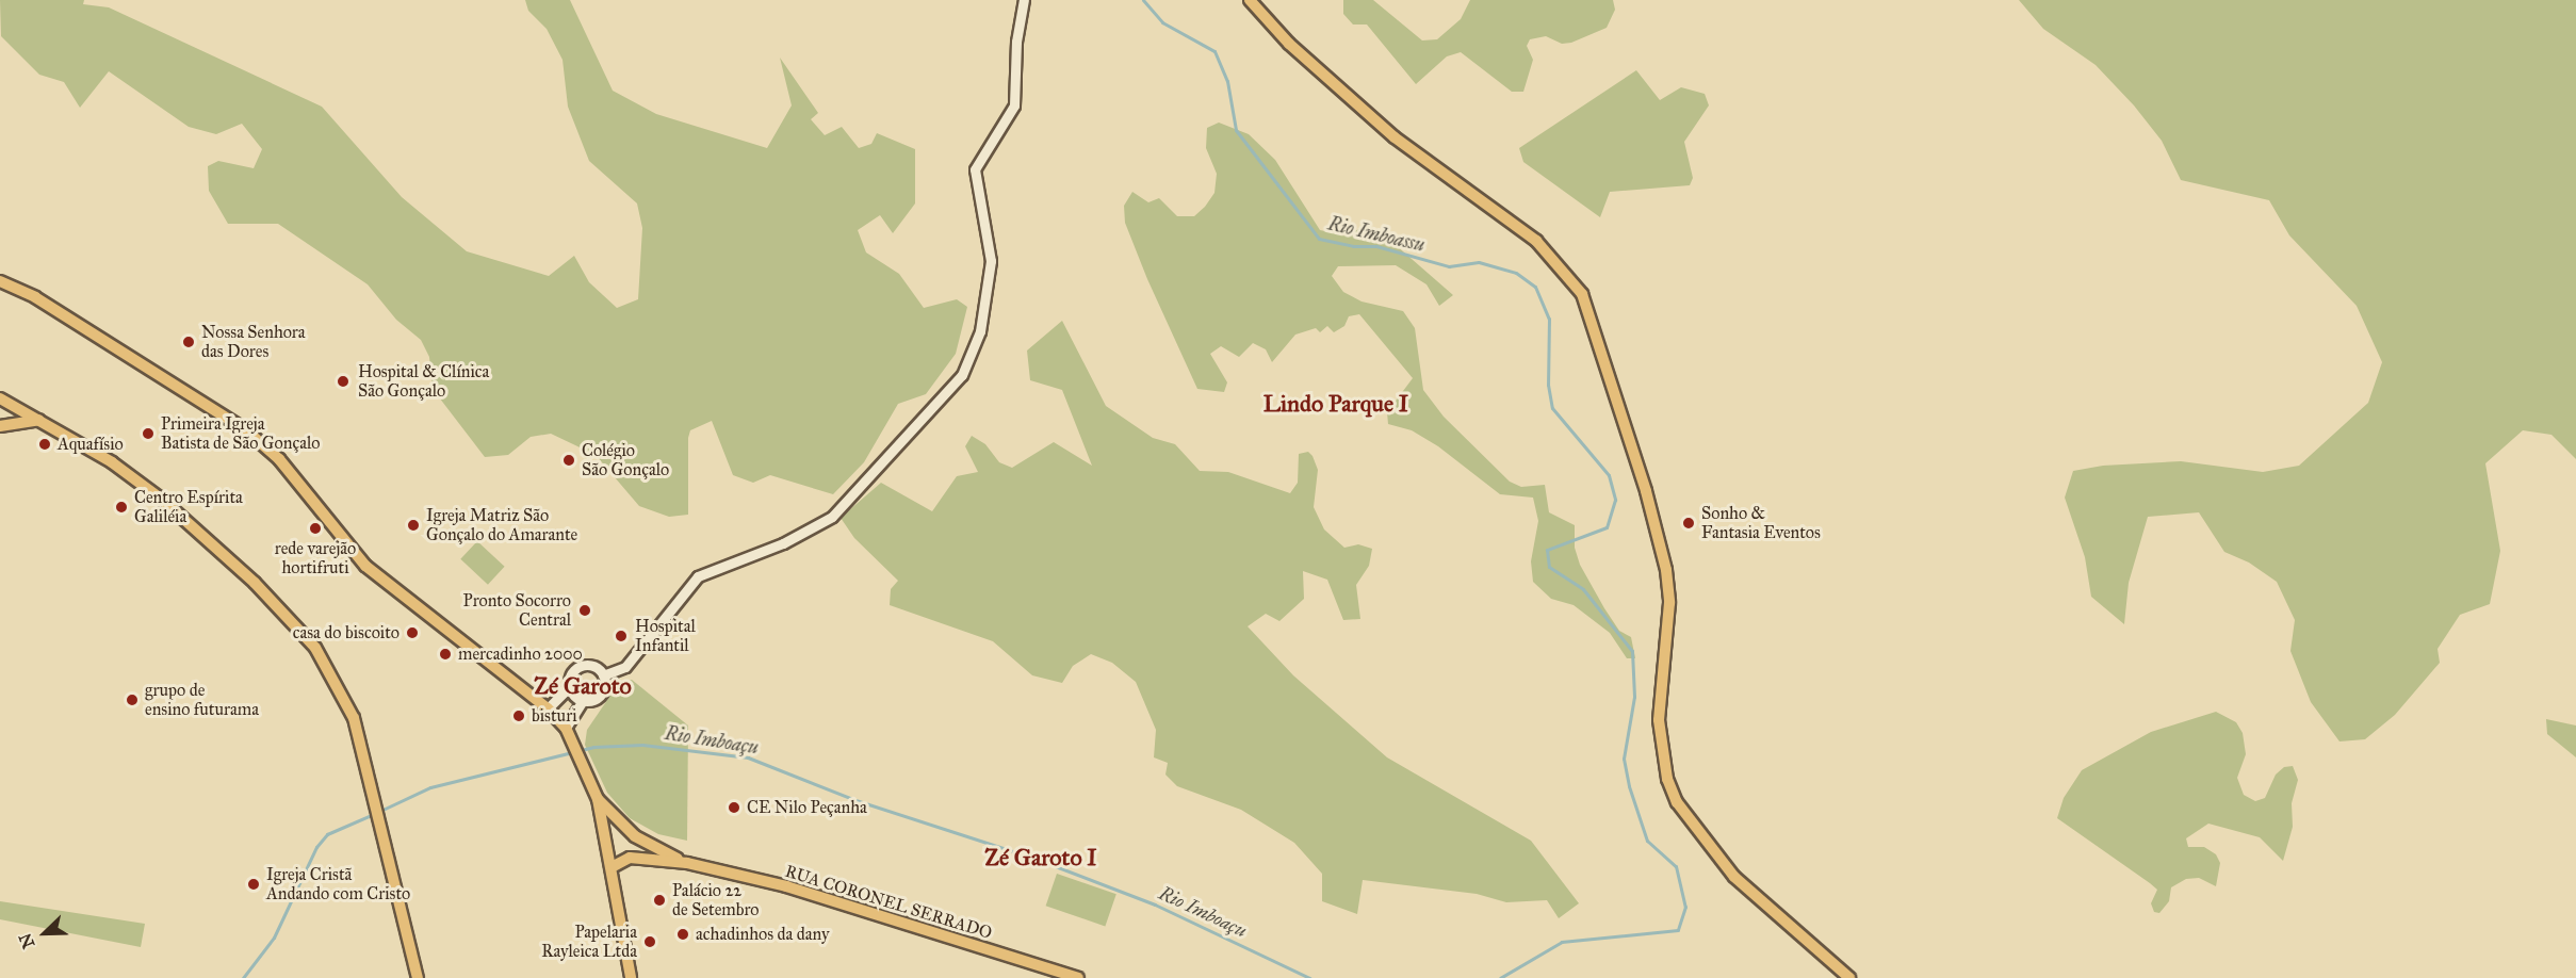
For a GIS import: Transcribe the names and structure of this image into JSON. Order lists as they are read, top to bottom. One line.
{"streets":{"main road":["RUA CORONEL SERRADO"]},"districts":["Lindo Parque I","Zé Garoto","Zé Garoto I"],"water":["Rio Imboassu","Rio Imboaçu"],"places":["Nossa Senhora das Dores","Hospital & Clínica São Gonçalo","Primeira Igreja Batista de São Gonçalo","Aquafísio","Colégio São Gonçalo","Centro Espírita Galiléia","Sonho & Fantasia Eventos","Igreja Matriz São Gonçalo do Amarante","rede varejão hortifruti","Pronto Socorro Central","casa do biscoito","Hospital Infantil","mercadinho 2000","grupo de ensino futurama","bisturi","CE Nilo Peçanha","Igreja Cristã Andando com Cristo","Palácio 22 de Setembro","achadinhos da dany","Papelaria Rayleica Ltda"],"north":"bottom left"}
